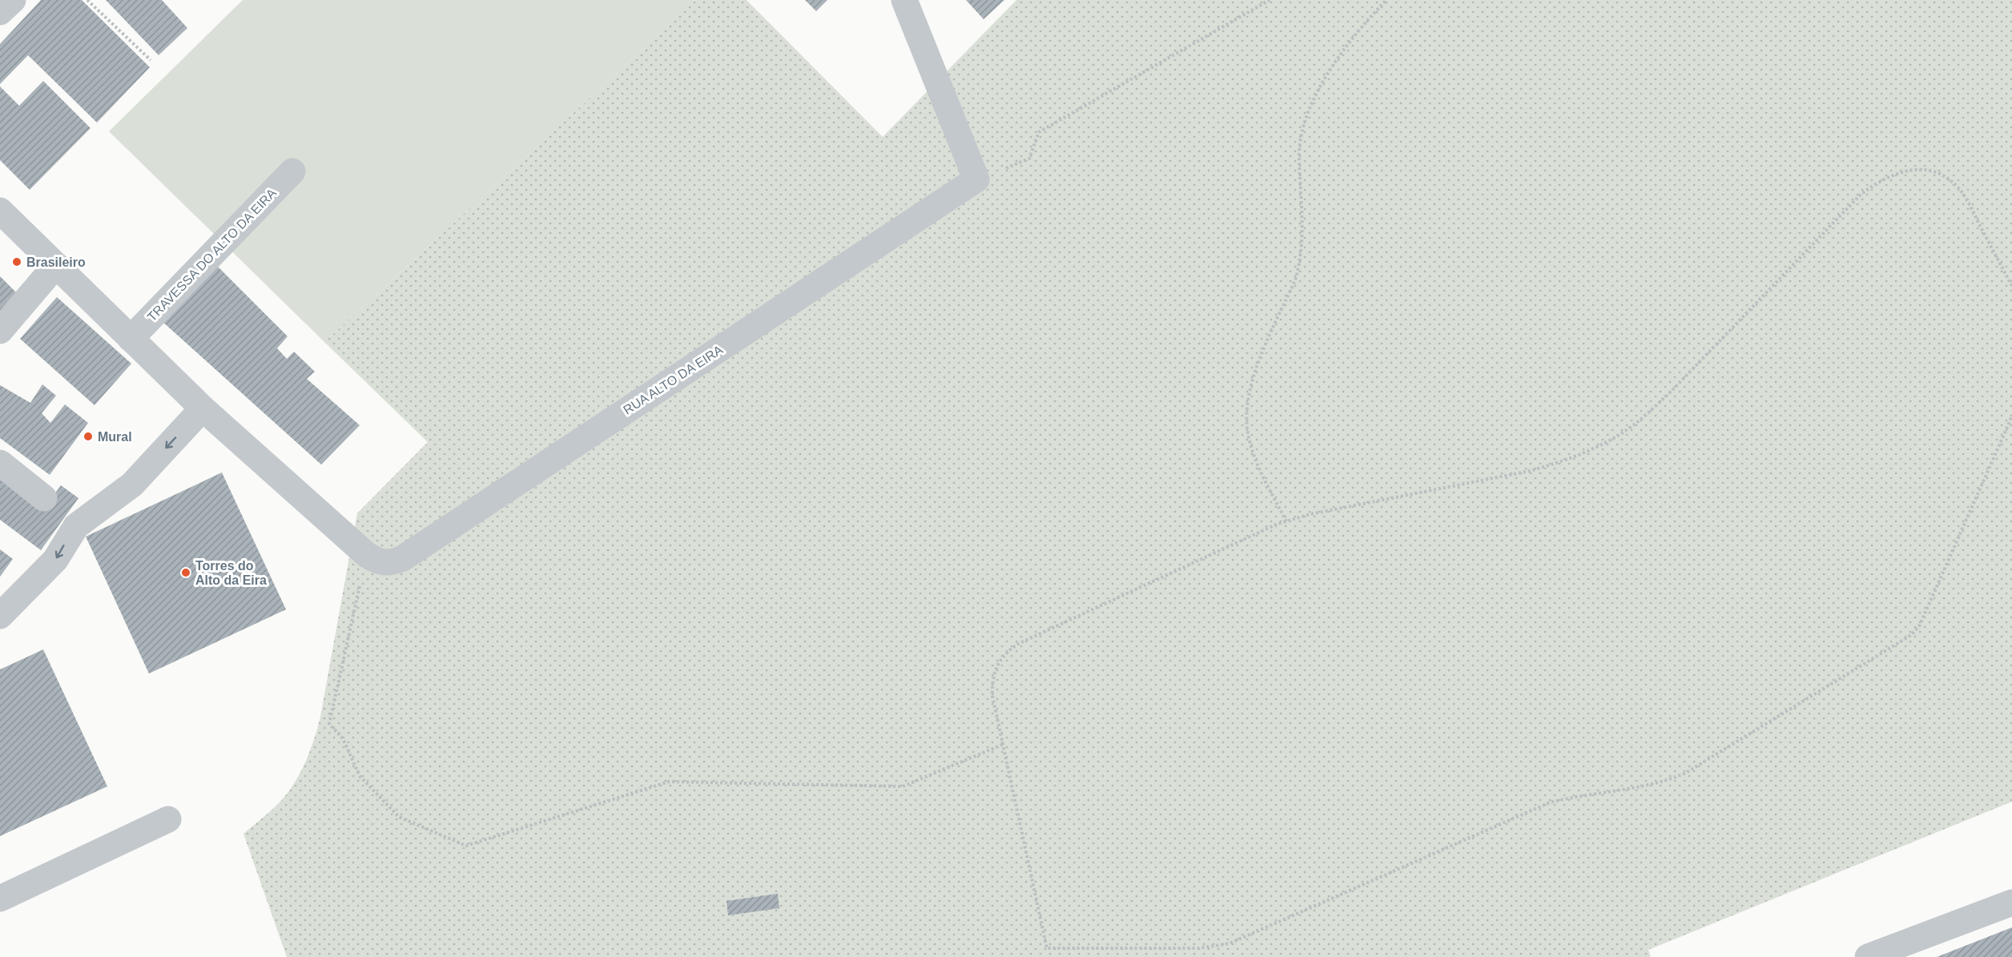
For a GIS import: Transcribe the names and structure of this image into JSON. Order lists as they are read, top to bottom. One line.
{"streets":{"street":["TRAVESSA DO ALTO DA EIRA","RUA ALTO DA EIRA"]},"places":["Brasileiro","Mural","Torres do Alto da Eira"]}
